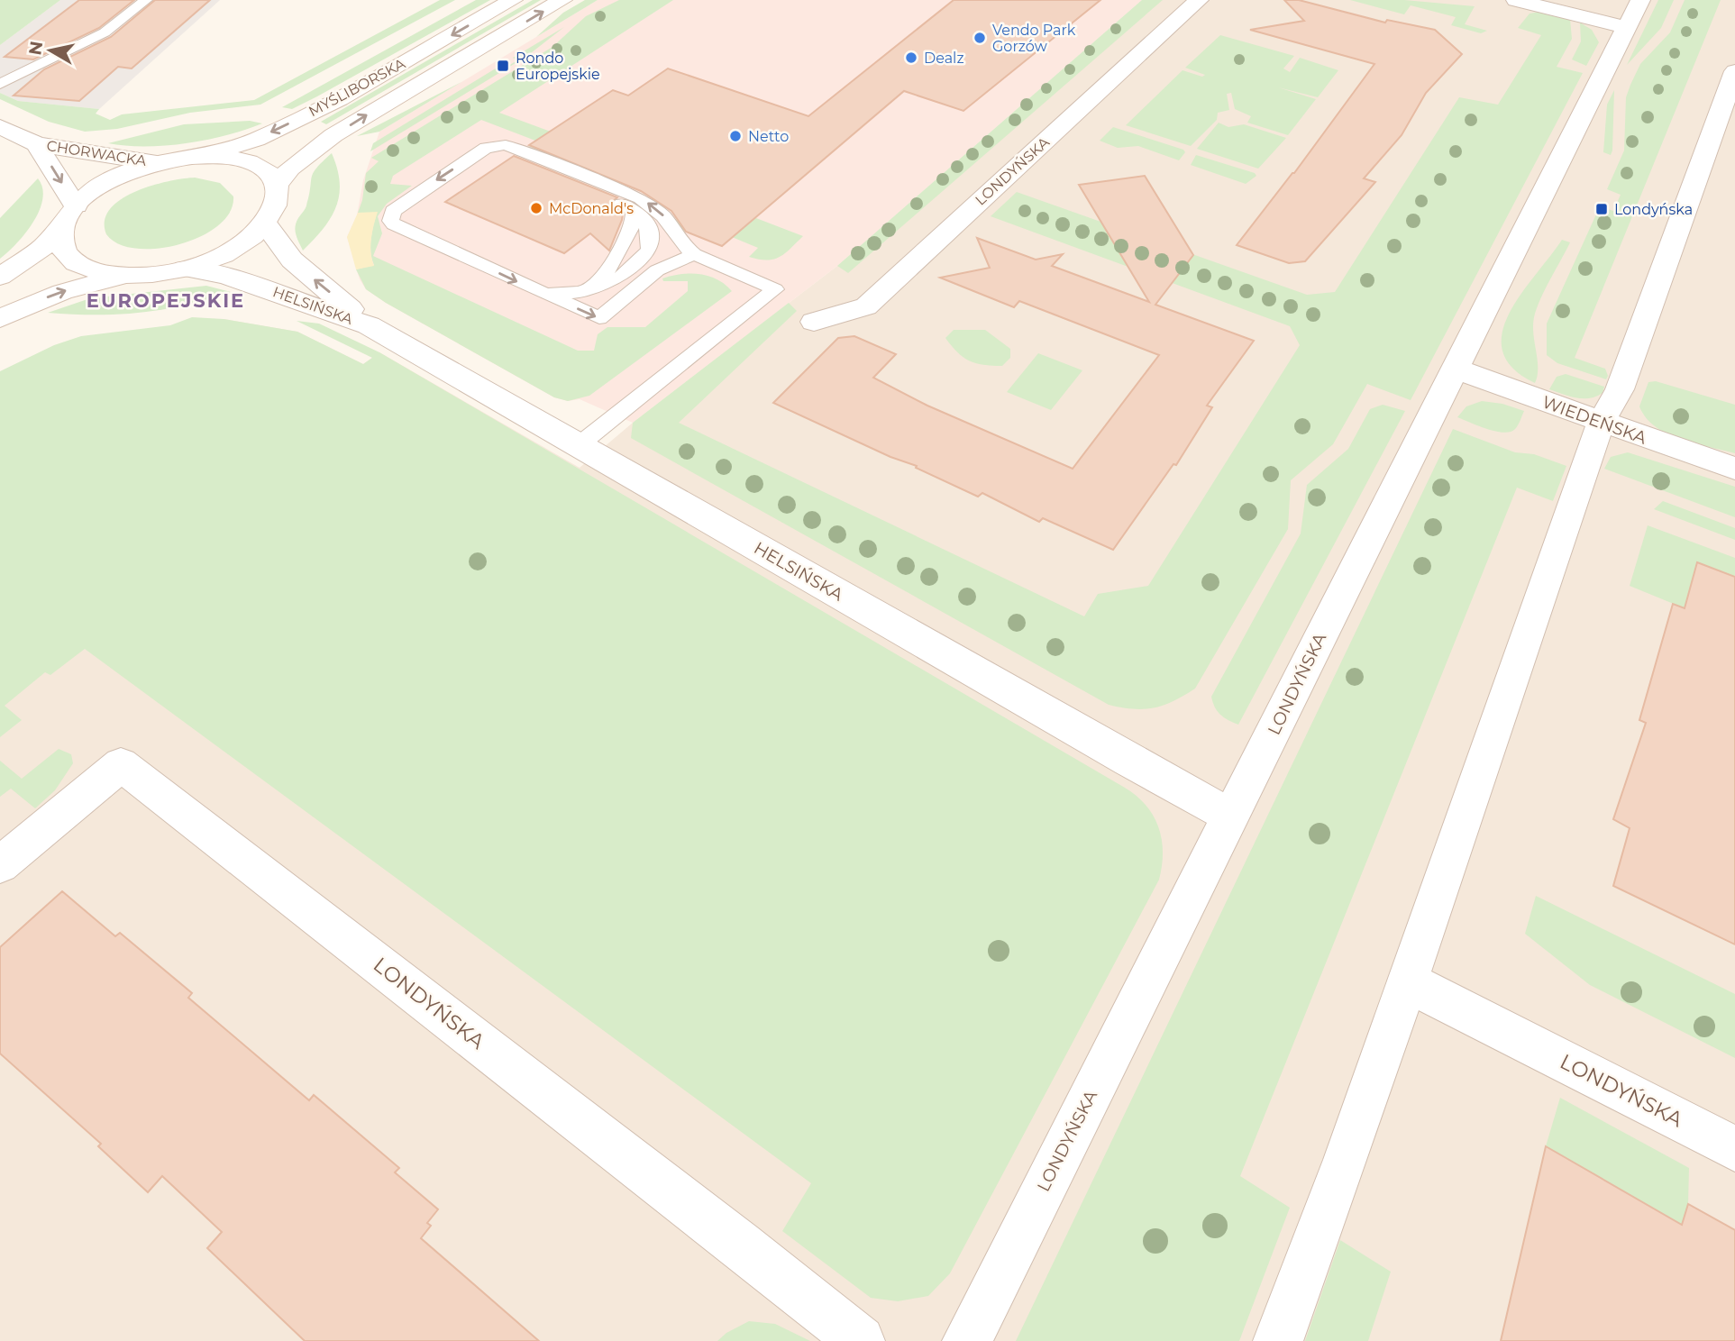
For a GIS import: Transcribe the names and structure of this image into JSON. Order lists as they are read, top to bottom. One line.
{"streets":{"street":["MYŚLIBORSKA","CHORWACKA","LONDYŃSKA","HELSIŃSKA","WIEDEŃSKA"]},"crossings":[["LONDYŃSKA","HELSIŃSKA"],["LONDYŃSKA","WIEDEŃSKA"]],"districts":["EUROPEJSKIE"],"places":{"other":["Vendo Park Gorzów","Dealz","Netto","McDonald's"],"transit":["Rondo Europejskie","Londyńska"]},"north":"left"}
